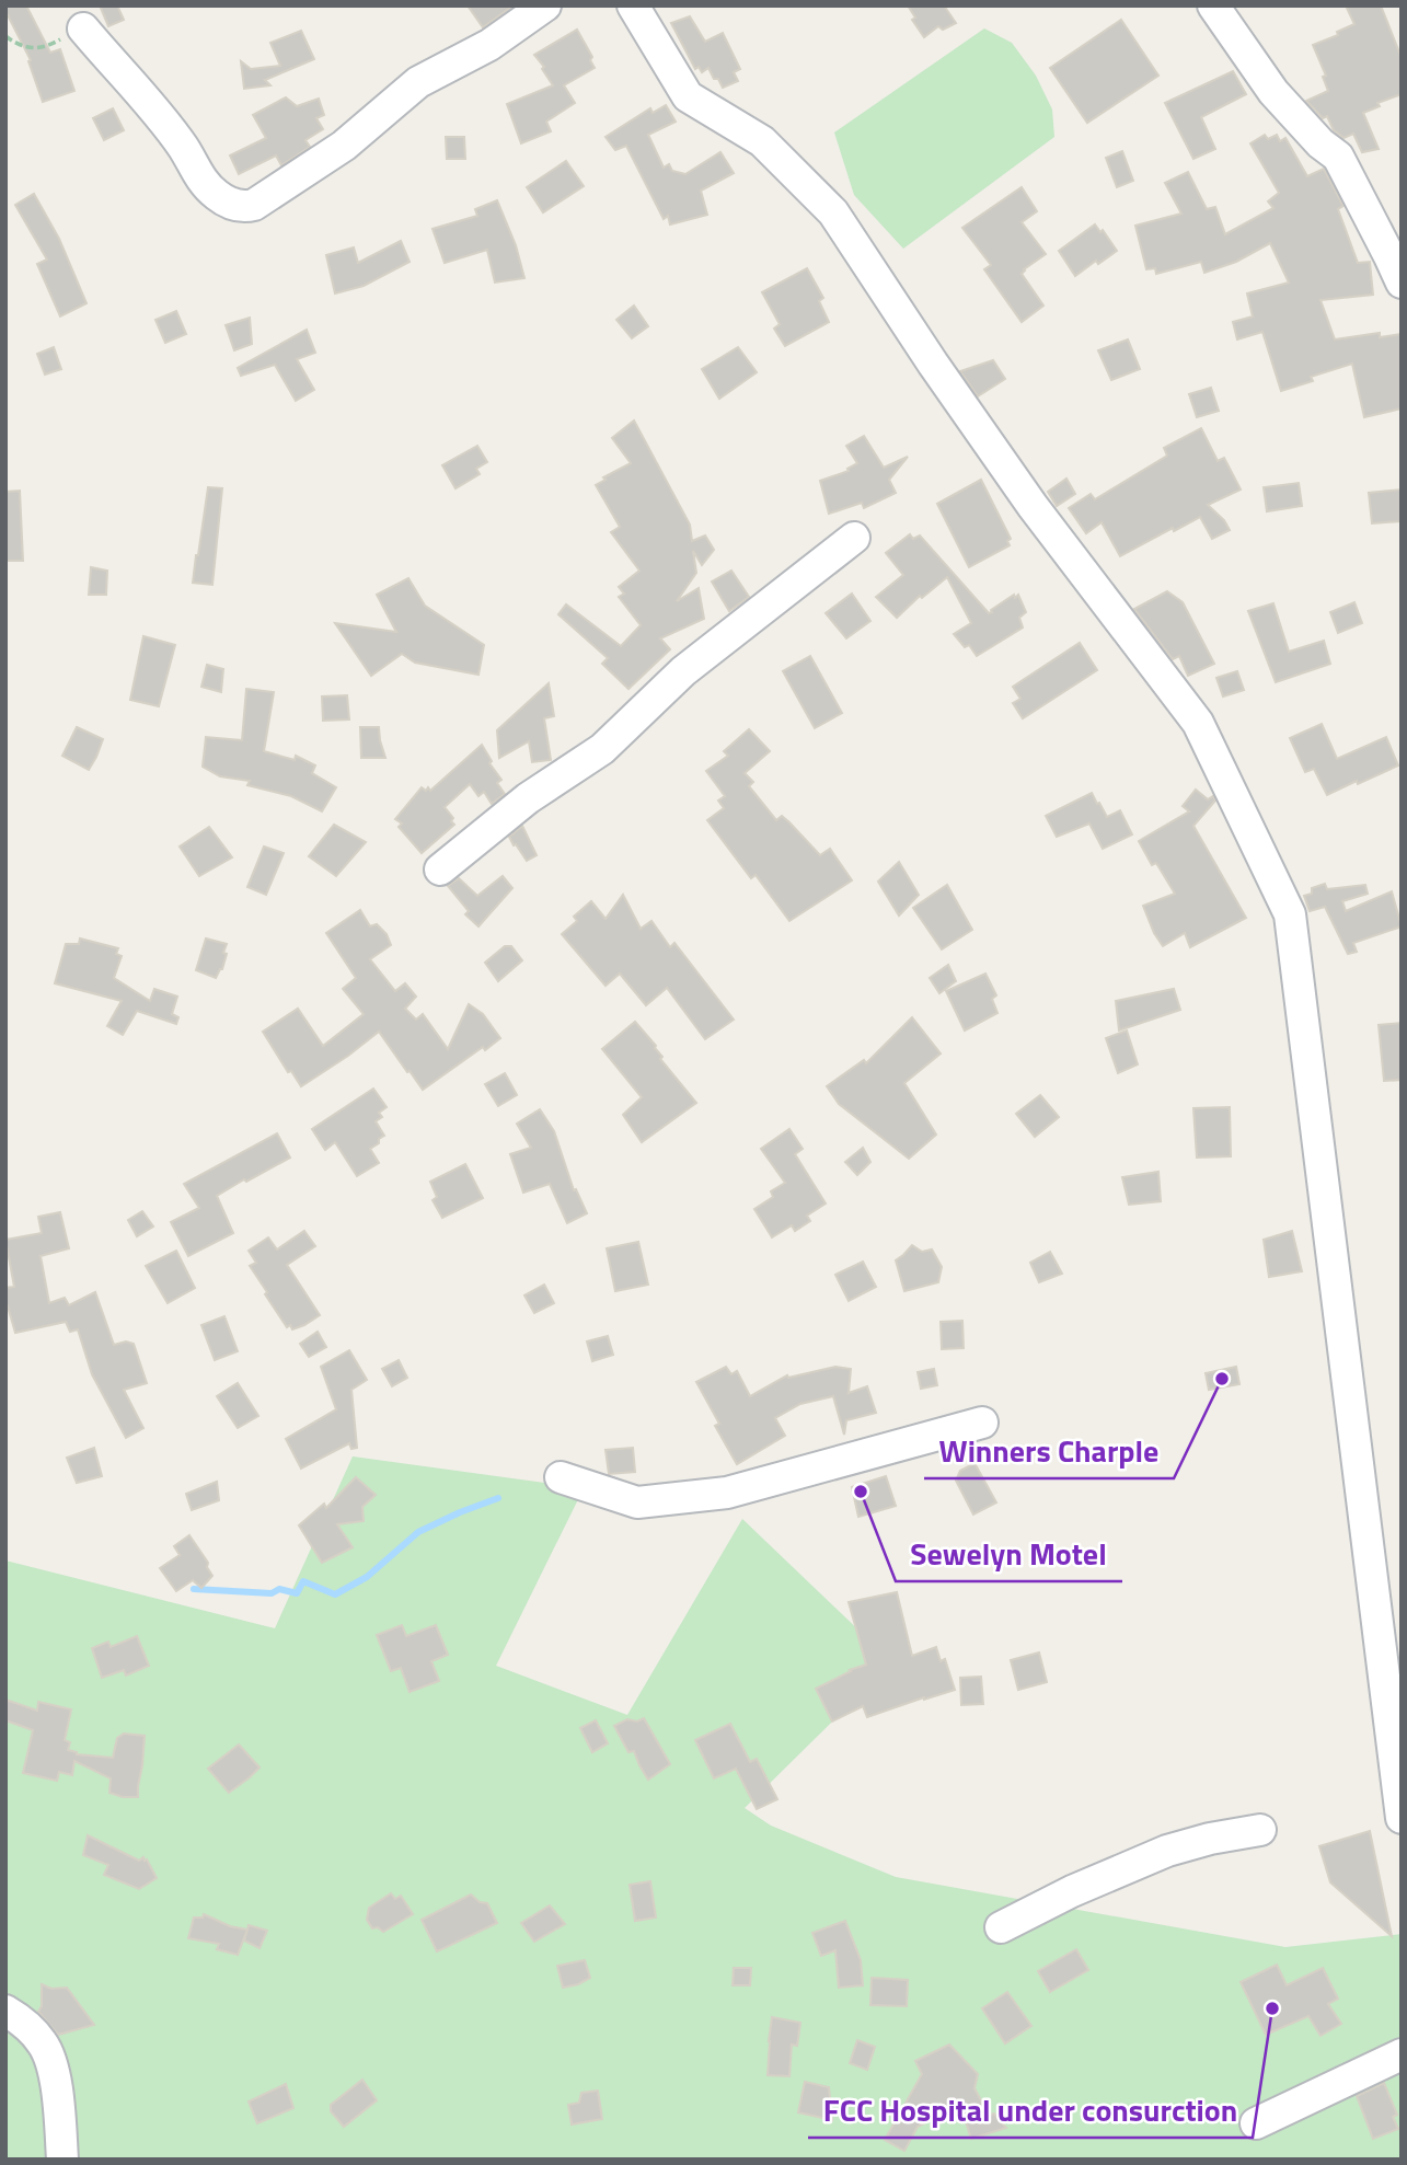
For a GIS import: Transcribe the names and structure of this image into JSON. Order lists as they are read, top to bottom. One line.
{"places":["Winners Charple","Sewelyn Motel","FCC Hospital under consurction"]}
